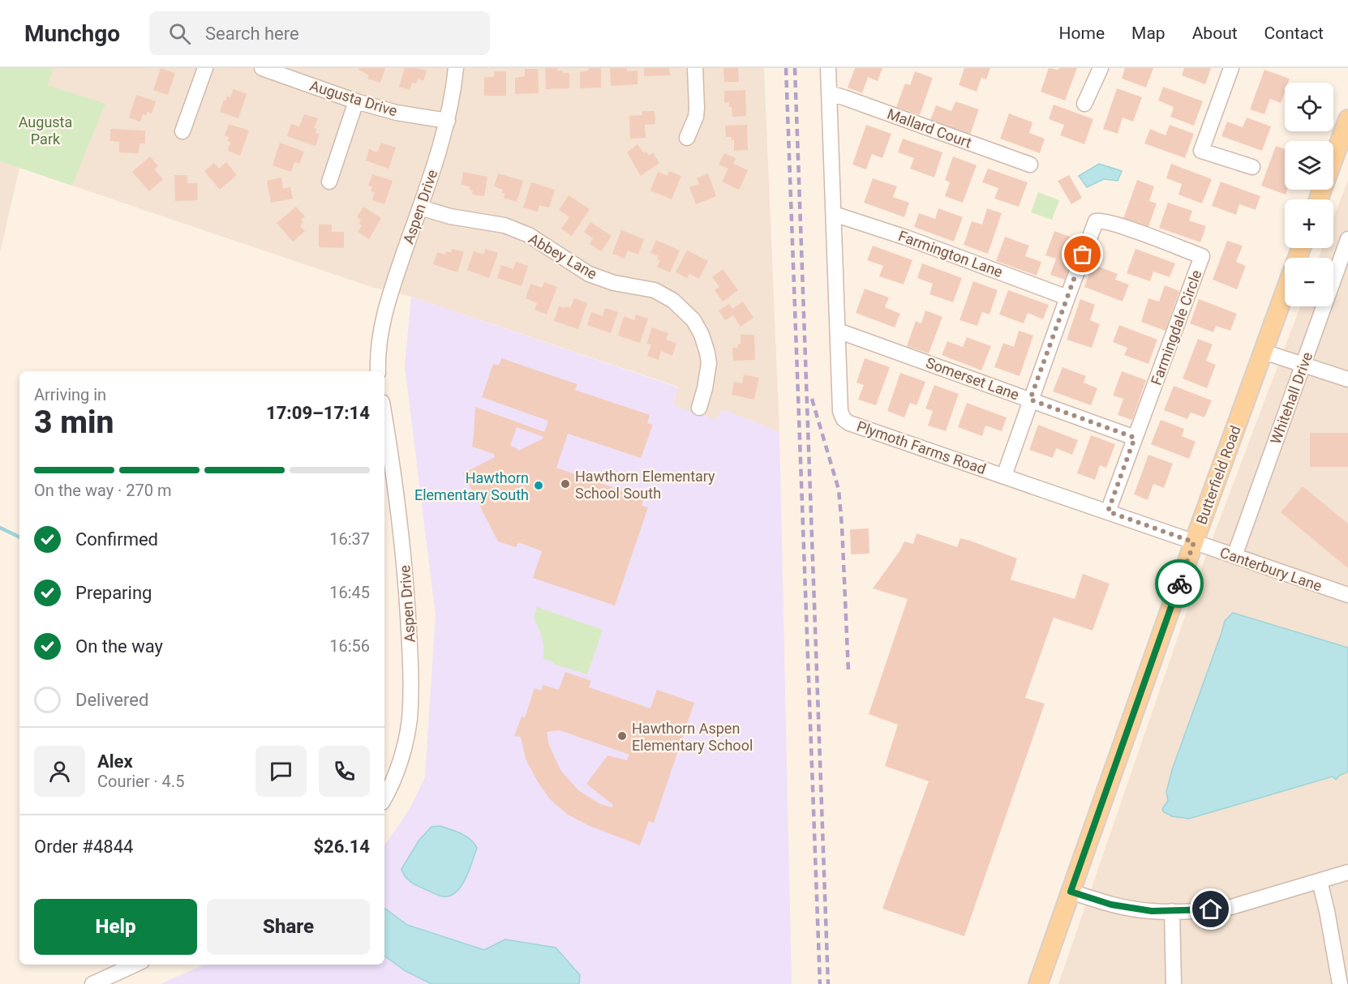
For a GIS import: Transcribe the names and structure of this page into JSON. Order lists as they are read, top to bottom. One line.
{"streets":{"main road":["Butterfield Road"],"street":["Augusta Drive","Mallard Court","Aspen Drive","Farmington Lane","Abbey Lane","Farmingdale Circle","Somerset Lane","Whitehall Drive","Plymoth Farms Road","Canterbury Lane"]},"crossings":[["Augusta Drive","Aspen Drive"],["Mallard Court","Plymoth Farms Road"],["Aspen Drive","Abbey Lane"],["Farmington Lane","Farmingdale Circle"],["Farmington Lane","Plymoth Farms Road"],["Farmingdale Circle","Somerset Lane"],["Farmingdale Circle","Plymoth Farms Road"],["Somerset Lane","Plymoth Farms Road"],["Whitehall Drive","Canterbury Lane"],["Plymoth Farms Road","Butterfield Road"],["Plymoth Farms Road","Canterbury Lane"],["Butterfield Road","Canterbury Lane"]],"parks":["Augusta Park"],"places":["Hawthorn Elementary School South","Hawthorn Elementary South","Hawthorn Aspen Elementary School"],"page":{"header":"Munchgo","search":"Search here","nav":["Home","Map","About","Contact"],"map_buttons":["+","−"],"heading":["3 min","Arriving in","17:09–17:14"],"panel":["Alex","Courier · 4.5","Order #4844","$26.14"],"bar":"On the way · 270 m","list":[["Confirmed","16:37"],["Preparing","16:45"],["On the way","16:56"],"Delivered"],"buttons":["Help","Share"]}}
